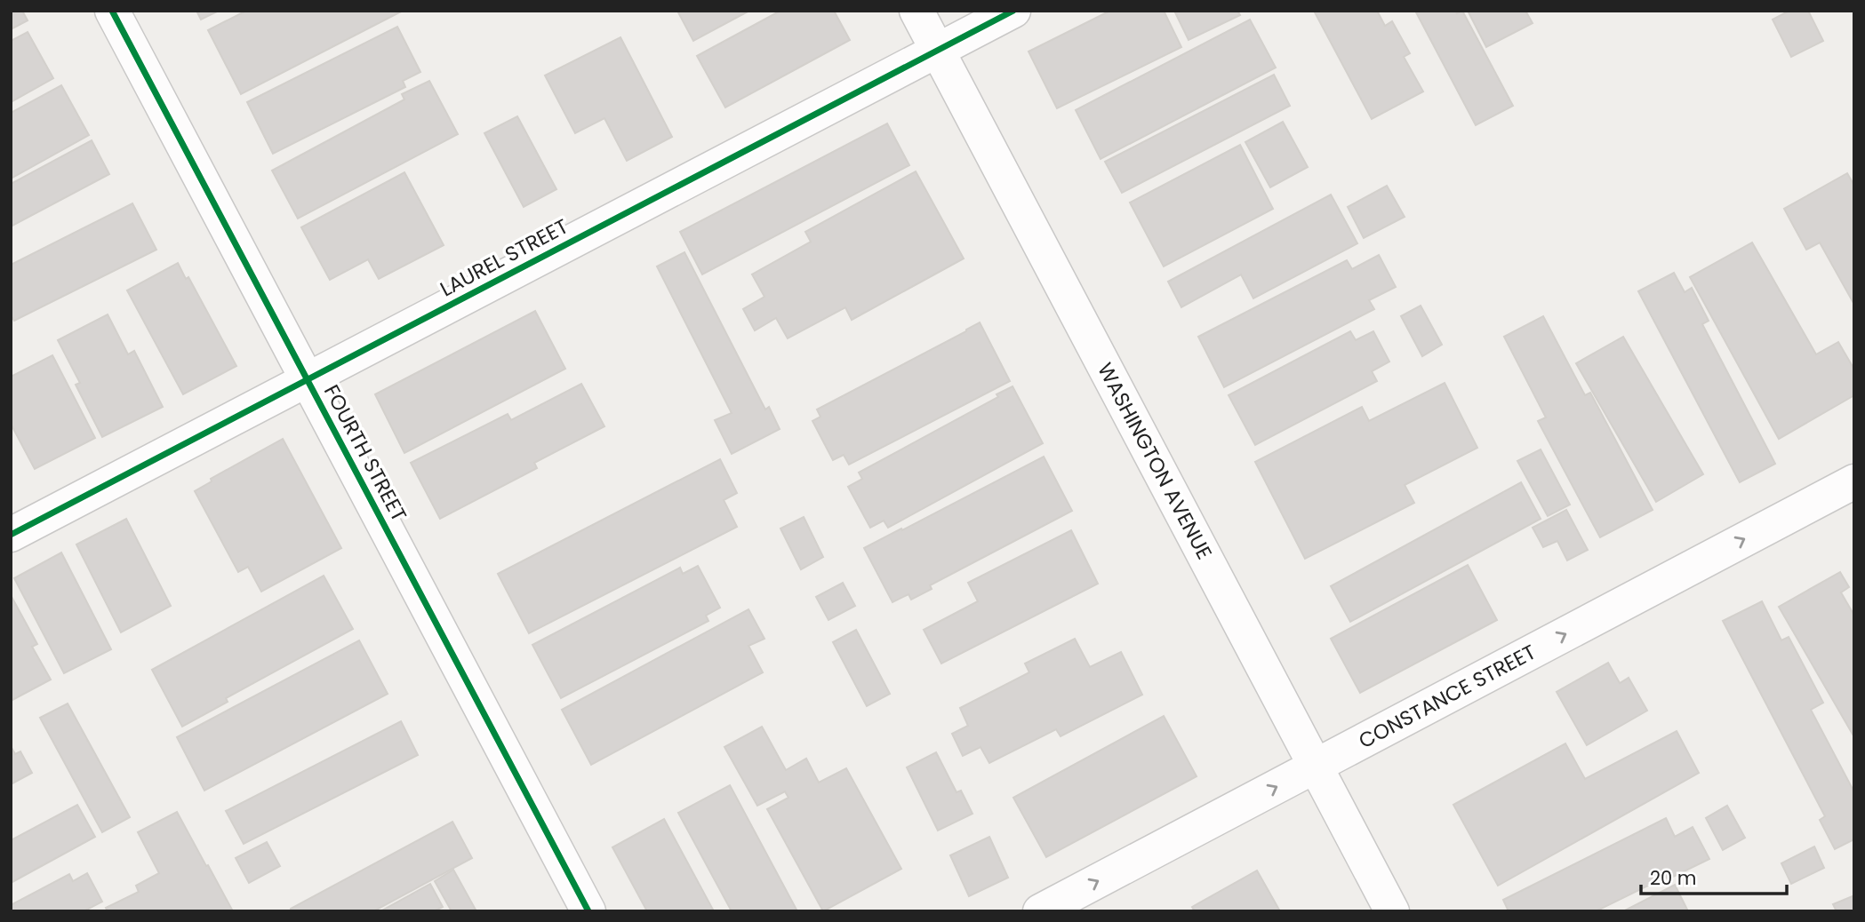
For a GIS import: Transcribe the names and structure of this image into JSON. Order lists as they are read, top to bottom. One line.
{"streets":{"street":["LAUREL STREET","FOURTH STREET","WASHINGTON AVENUE","CONSTANCE STREET"]},"crossings":[["LAUREL STREET","FOURTH STREET"],["LAUREL STREET","WASHINGTON AVENUE"],["WASHINGTON AVENUE","CONSTANCE STREET"]],"one_way":["CONSTANCE STREET"],"scale_bar":"20 m"}
